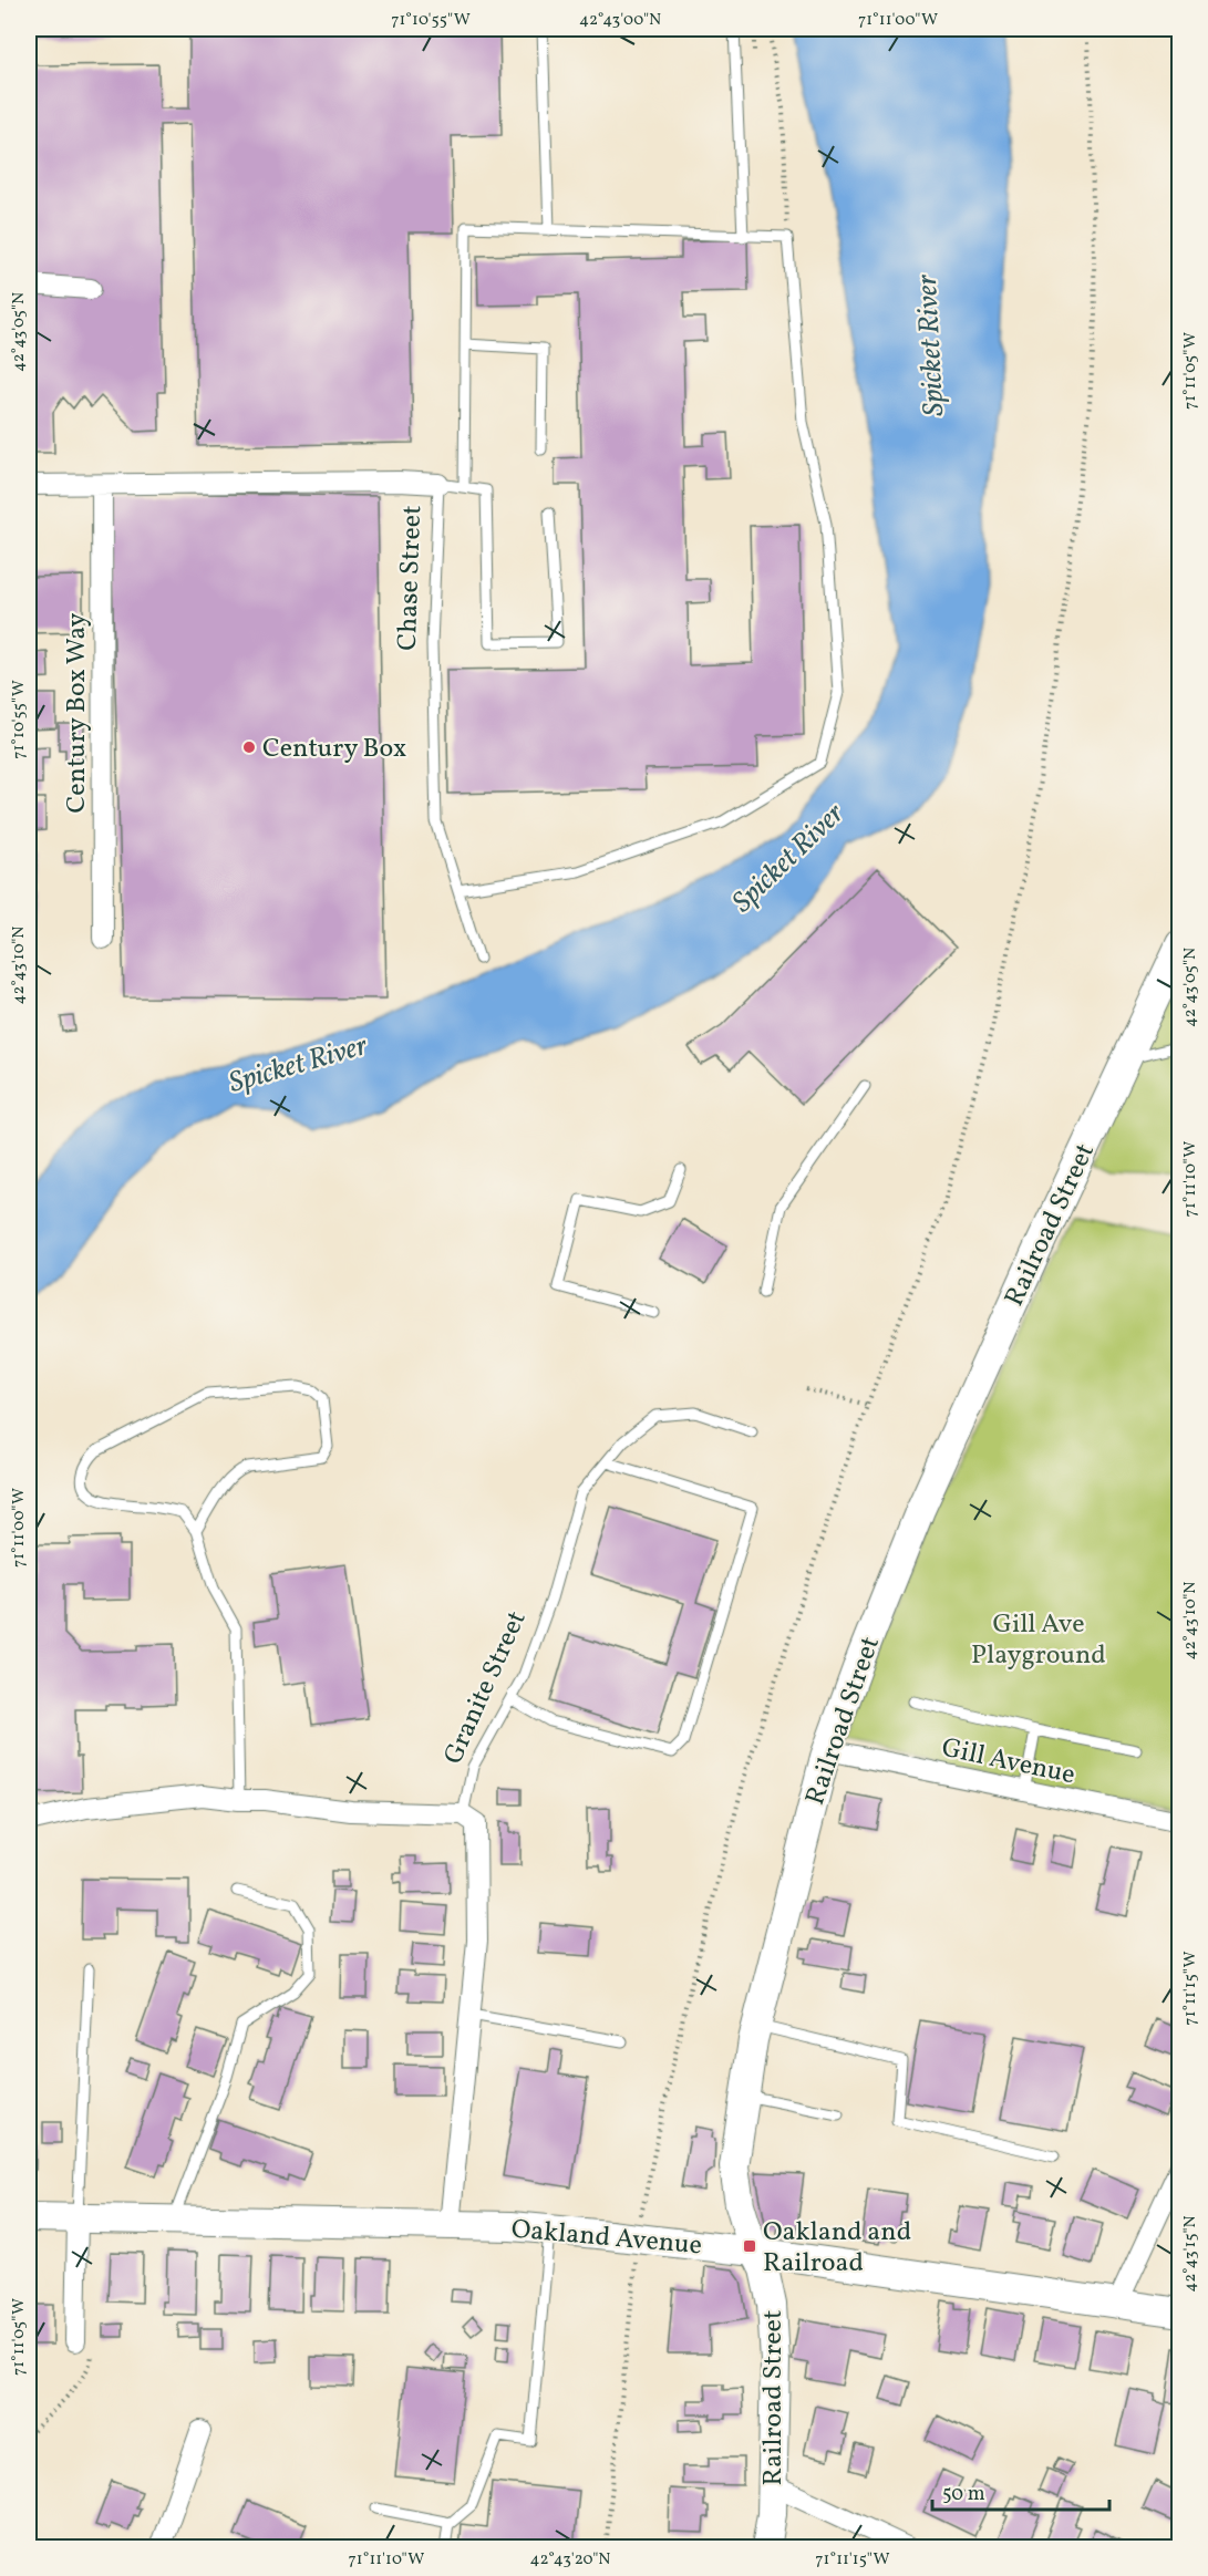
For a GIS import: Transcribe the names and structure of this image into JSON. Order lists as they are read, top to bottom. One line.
{"streets":{"main road":["Railroad Street","Oakland Avenue"],"street":["Chase Street","Century Box Way","Gill Avenue"],"lane":["Granite Street"]},"crossings":[["Chase Street","Century Box Way"],["Railroad Street","Gill Avenue"],["Railroad Street","Oakland Avenue"]],"water":["Spicket River"],"parks":["Gill Ave Playground"],"places":{"other":["Century Box"],"transit":["Oakland and Railroad"]},"scale_bar":"50 m","coordinates":["71°10'55\"W","42°43'00\"N","71°11'00\"W","42°43'05\"N","71°11'05\"W","42°43'10\"N","71°11'10\"W","71°11'15\"W","42°43'15\"N","42°43'20\"N"]}
